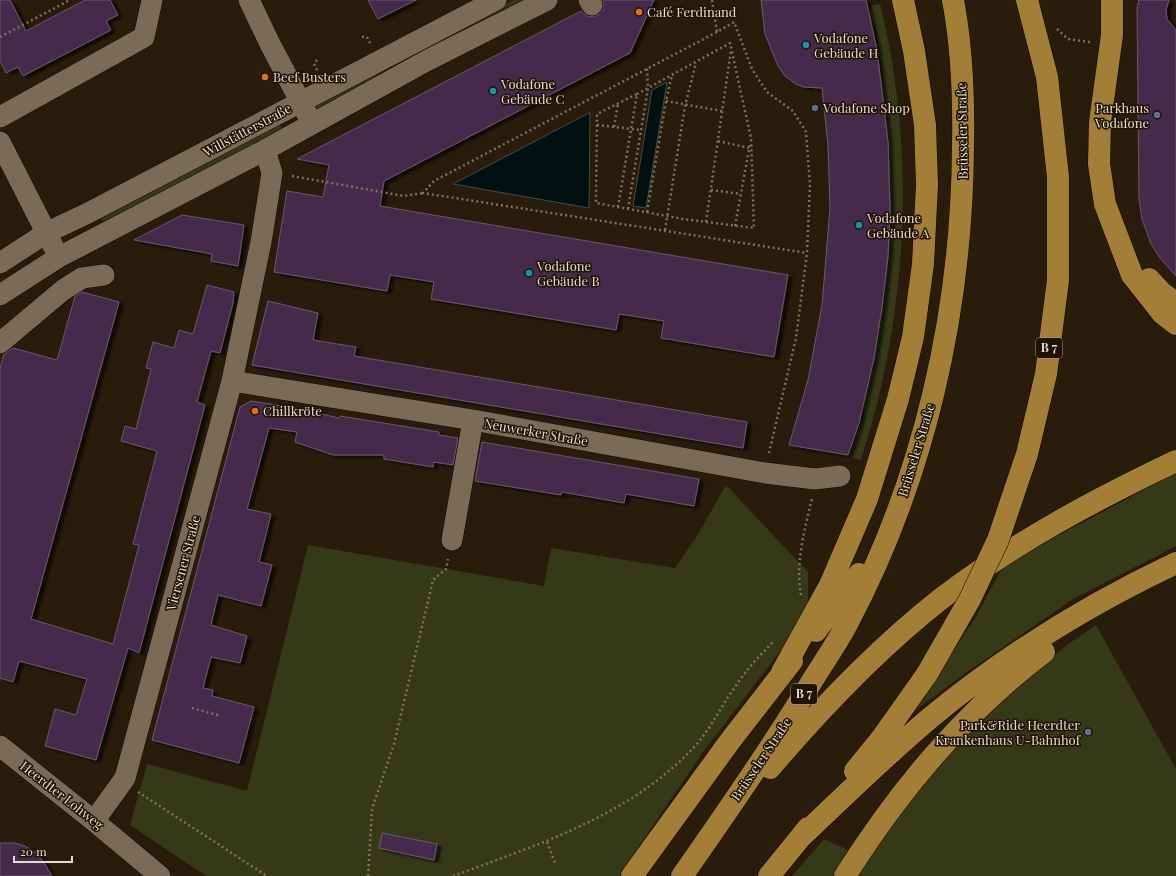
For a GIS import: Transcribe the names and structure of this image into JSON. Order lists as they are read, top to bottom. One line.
{"streets":{"highway":["Brüsseler Straße","B 7"],"street":["Willstätterstraße","Neuwerker Straße","Viersener Straße","Heerdter Lohweg"]},"crossings":[["Willstätterstraße","Viersener Straße"],["Neuwerker Straße","Viersener Straße"],["Viersener Straße","Heerdter Lohweg"]],"places":["Café Ferdinand","Vodafone Gebäude H","Beef Busters","Vodafone Gebäude C","Vodafone Shop","Parkhaus Vodafone","Vodafone Gebäude A","Vodafone Gebäude B","Chillkröte","Park&Ride Heerdter Krankenhaus U-Bahnhof"],"scale_bar":"20 m"}
